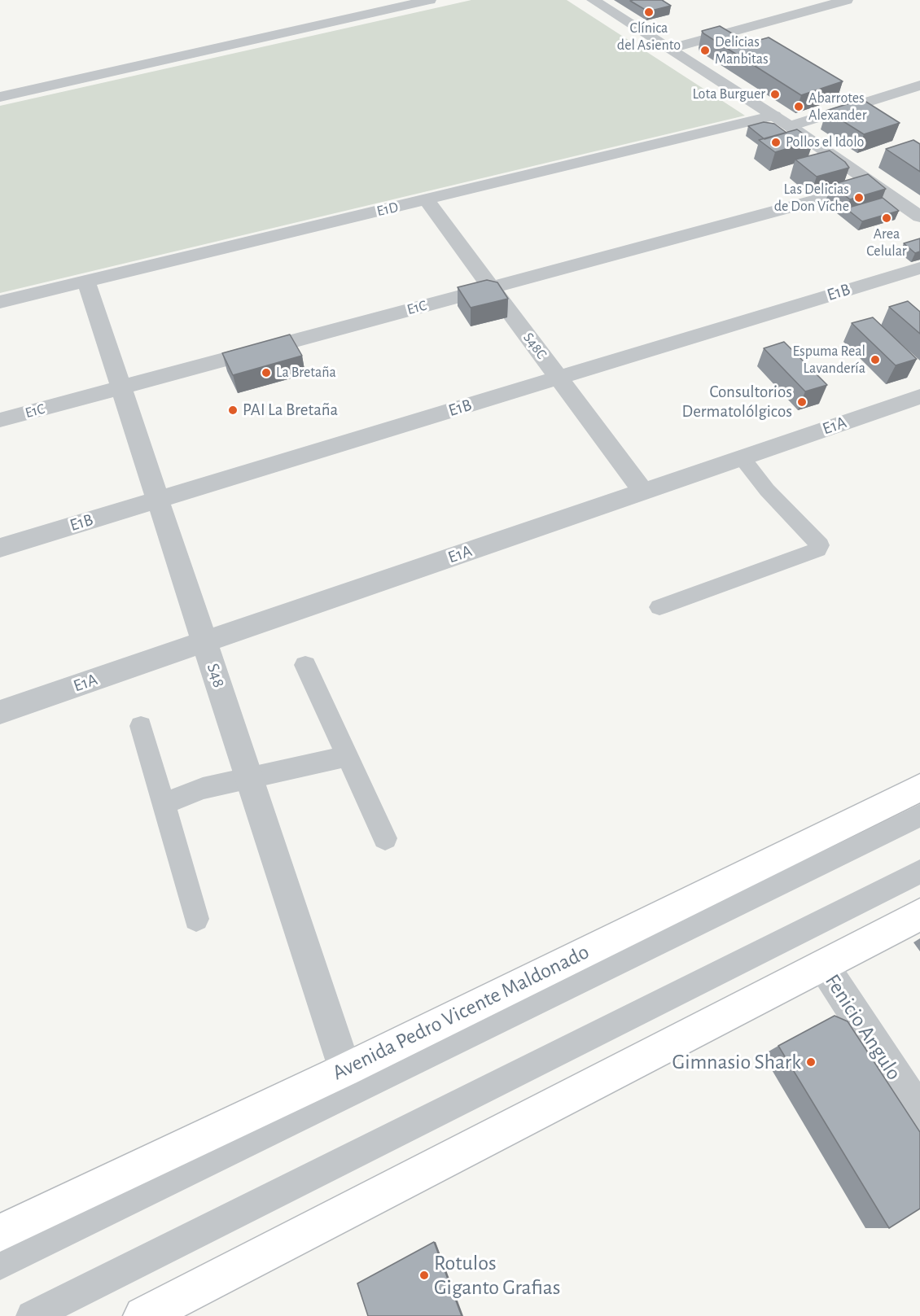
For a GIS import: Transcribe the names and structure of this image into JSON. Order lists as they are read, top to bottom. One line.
{"streets":{"main road":["Avenida Pedro Vicente Maldonado"],"street":["E1D","E1B","E1C","S48C","E1A","S48","Fenicio Angulo"]},"crossings":[["E1D","S48C"],["E1D","S48"],["E1B","S48C"],["E1B","S48"],["E1C","S48C"],["E1C","S48"],["S48C","E1A"],["E1A","S48"],["S48","Avenida Pedro Vicente Maldonado"]],"places":["Clínica del Asiento","Delicias Manbitas","Lota Burguer","Abarrotes Alexander","Pollos el Idolo","Las Delicias de Don Viche","Area Celular","Espuma Real Lavandería","La Bretaña","Consultorios Dermatolólgicos","PAI La Bretaña","Gimnasio Shark","Rotulos Giganto Grafias"]}
